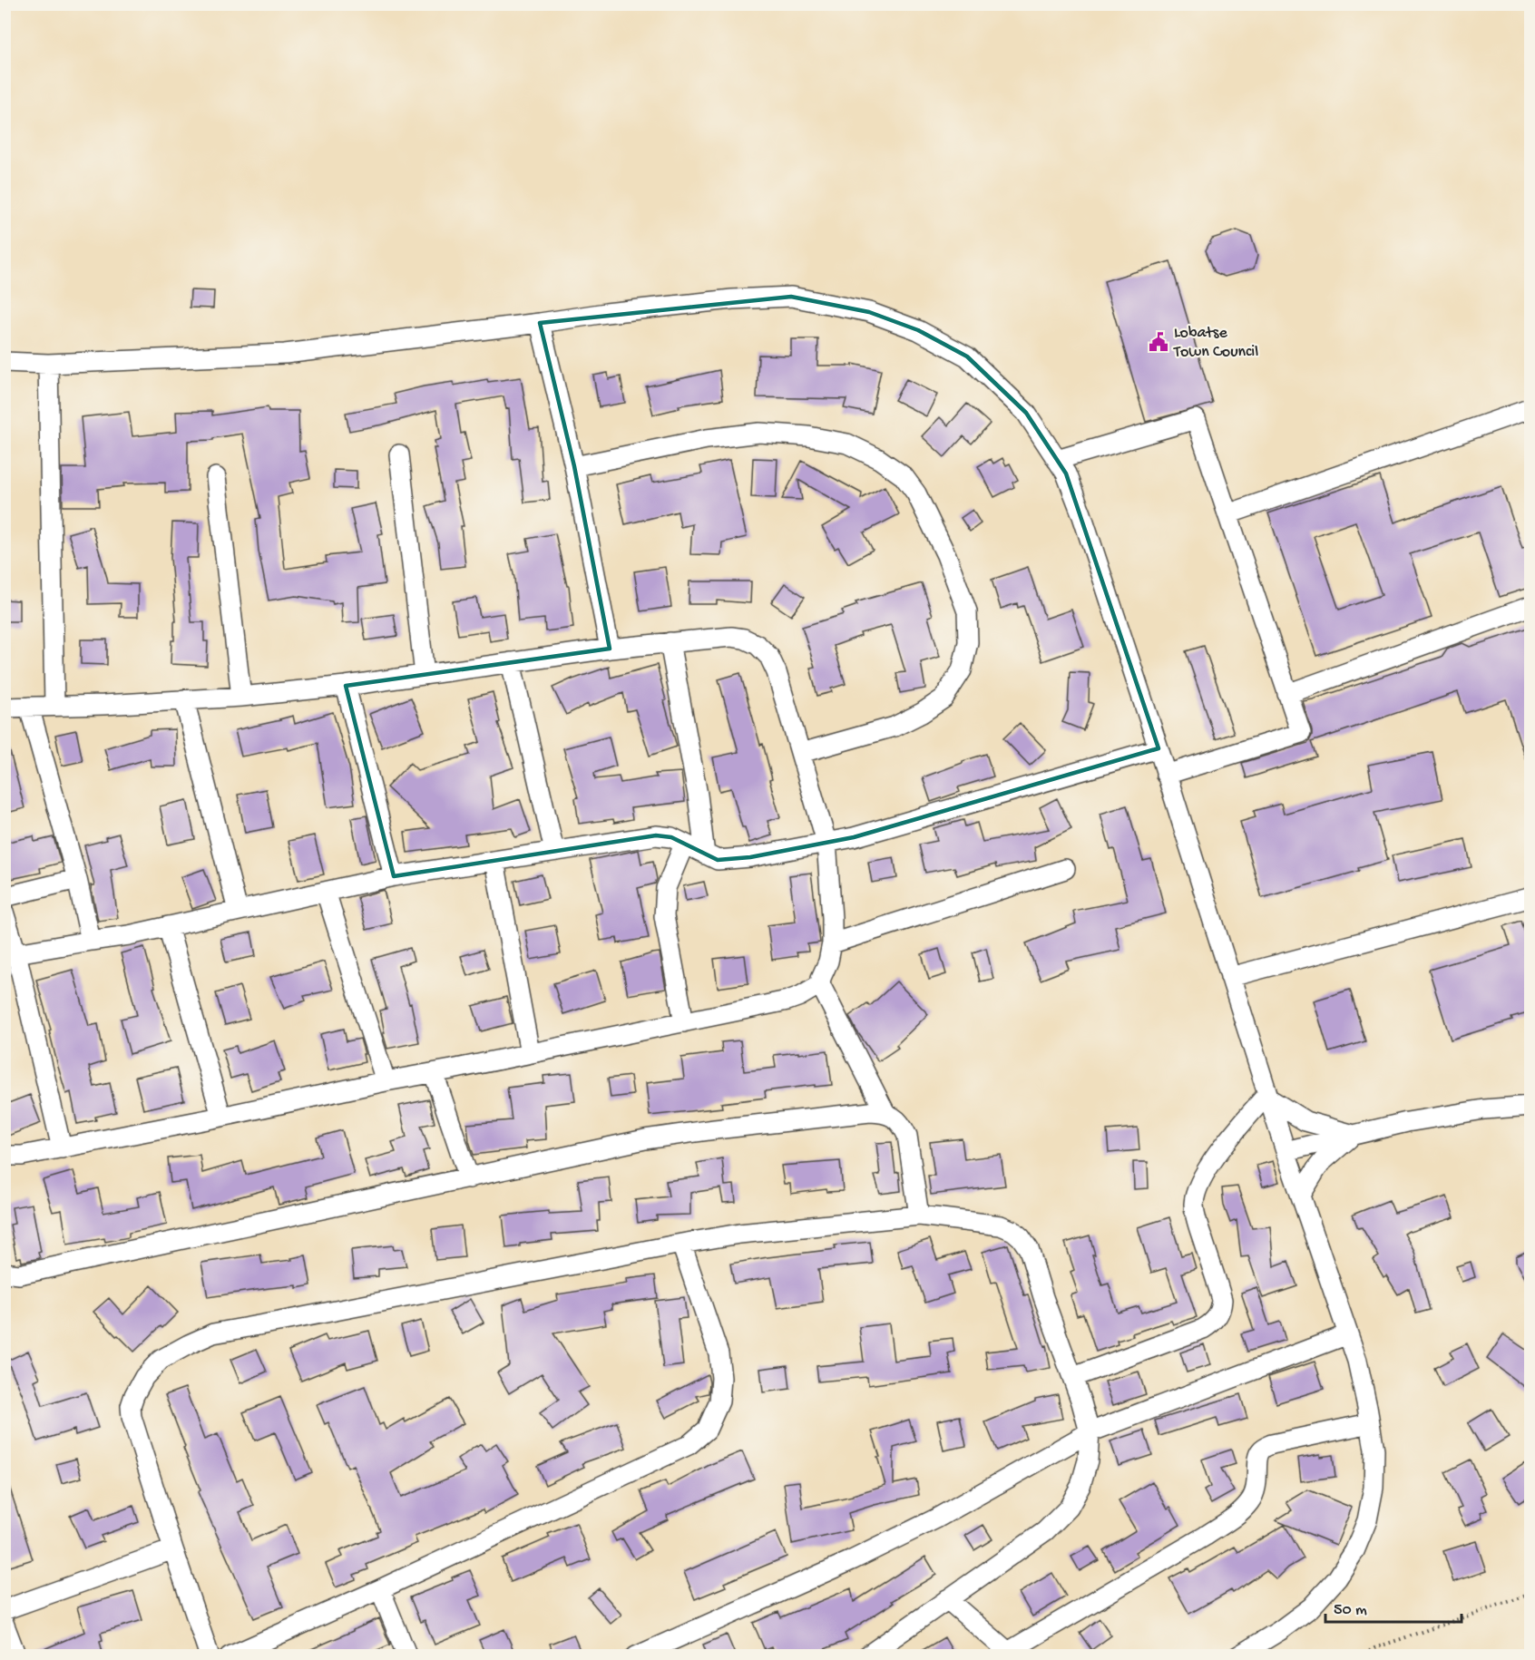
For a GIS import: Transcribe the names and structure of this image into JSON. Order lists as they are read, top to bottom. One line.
{"places":{"public building":["Lobatse Town Council"]},"scale_bar":"50 m"}
